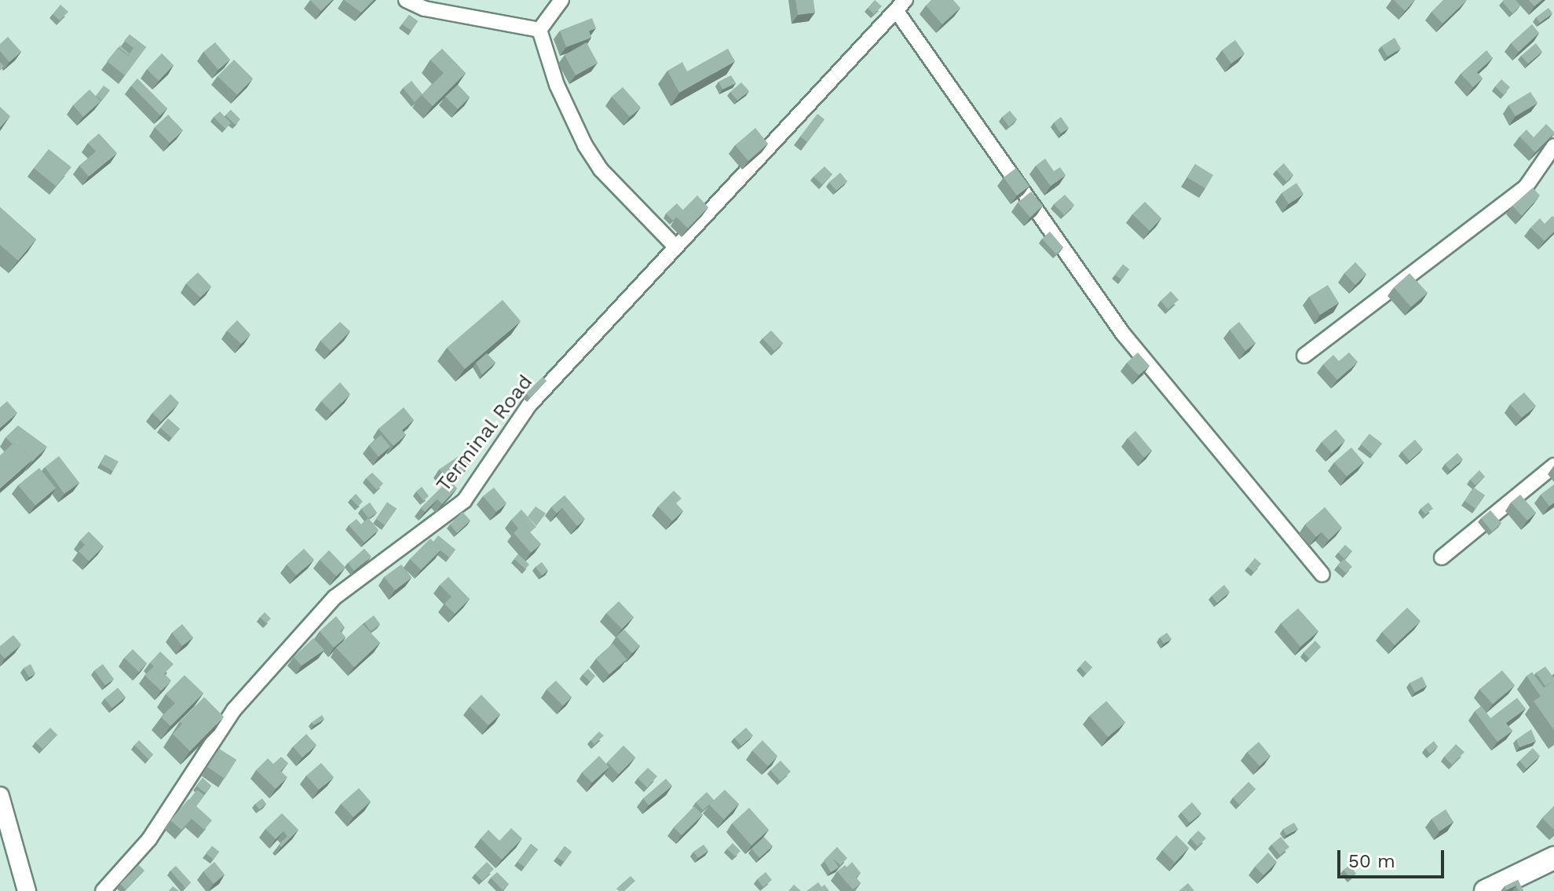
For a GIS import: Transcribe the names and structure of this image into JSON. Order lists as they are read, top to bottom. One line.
{"streets":{"street":["Terminal Road"]},"scale_bar":"50 m"}
